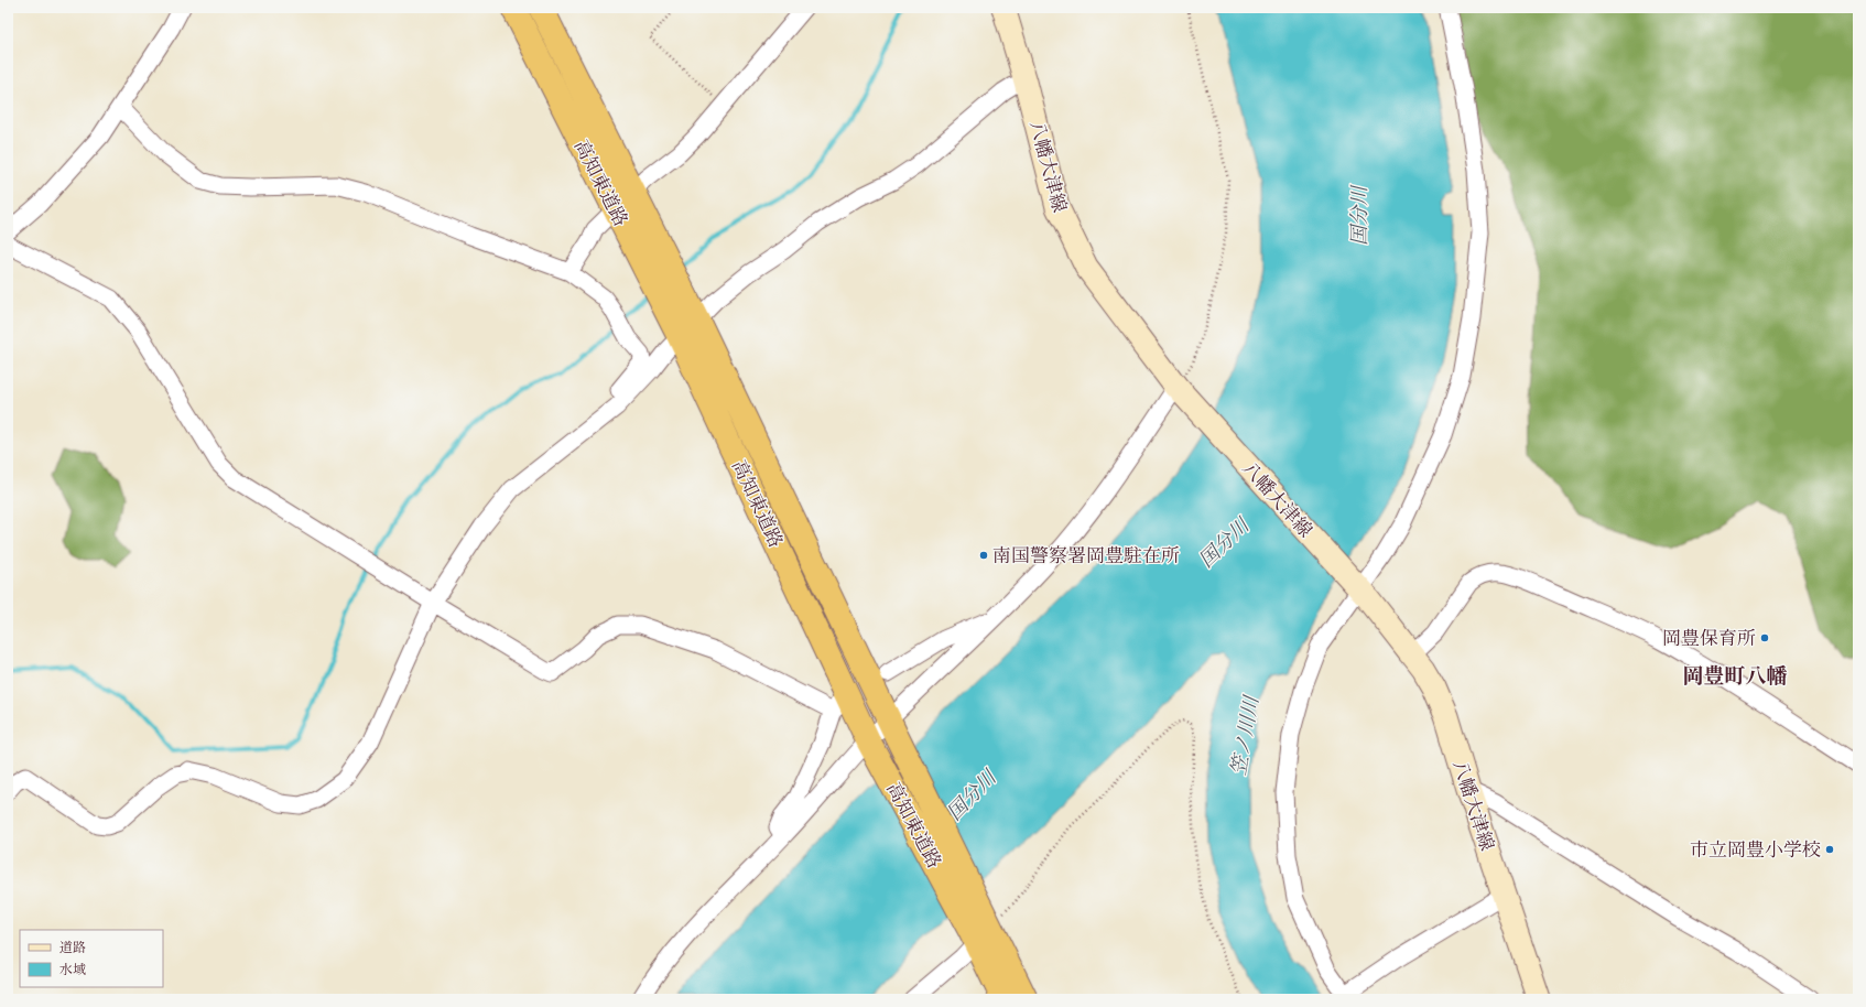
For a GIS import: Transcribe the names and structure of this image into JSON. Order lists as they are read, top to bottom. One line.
{"streets":{"highway":["高知東道路"],"main road":["八幡大津線"]},"districts":["岡豊町八幡"],"water":["国分川","笠ノ川川"],"places":["南国警察署岡豊駐在所","岡豊保育所","市立岡豊小学校"],"legend":["道路","水域"]}
